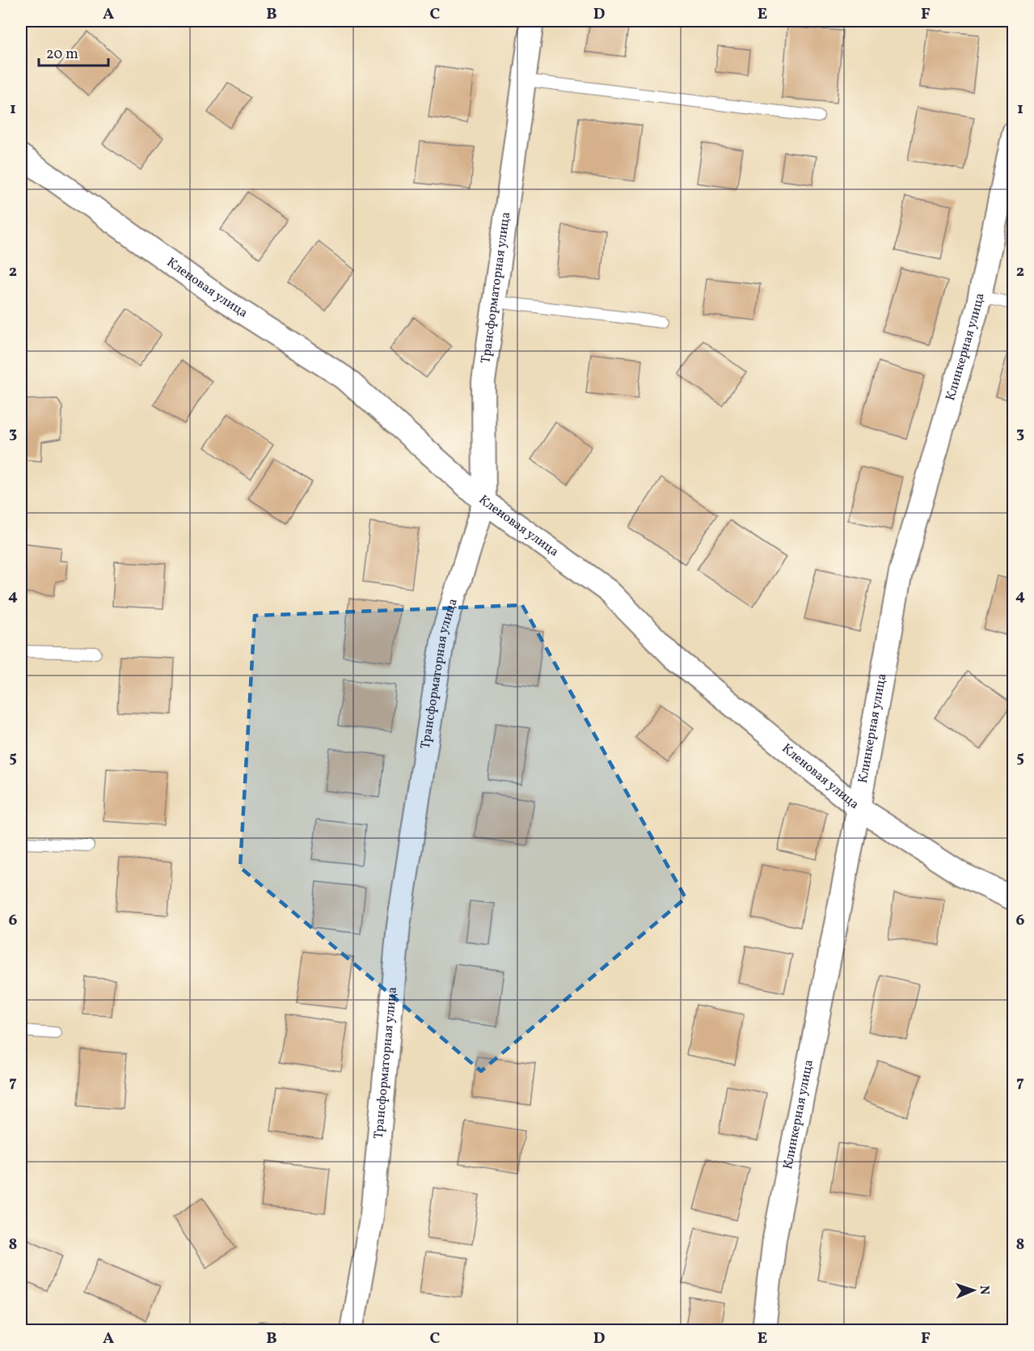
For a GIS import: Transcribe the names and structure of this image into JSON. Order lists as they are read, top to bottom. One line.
{"streets":{"street":["Кленовая улица","Трансформаторная улица","Клинкерная улица"]},"crossings":[["Кленовая улица","Трансформаторная улица"],["Кленовая улица","Клинкерная улица"]],"scale_bar":"20 m","north":"right","grid":{"columns":["A","B","C","D","E","F"],"rows":["1","2","3","4","5","6","7","8"]}}
